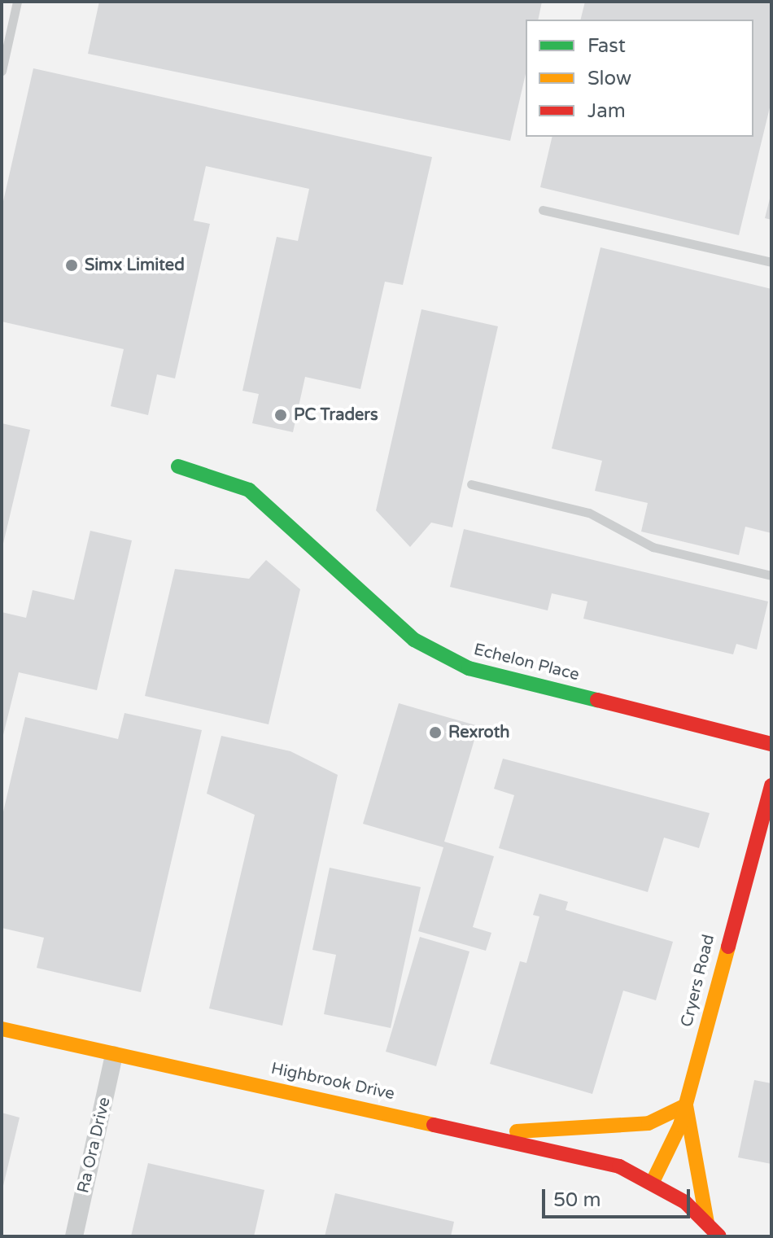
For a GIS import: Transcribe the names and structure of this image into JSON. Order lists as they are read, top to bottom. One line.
{"streets":{"main road":["Echelon Place","Cryers Road","Highbrook Drive"],"street":["Ra Ora Drive"]},"crossings":[["Cryers Road","Highbrook Drive"],["Highbrook Drive","Ra Ora Drive"]],"places":["Simx Limited","PC Traders","Rexroth"],"legend":["Fast","Slow","Jam"],"scale_bar":"50 m"}
